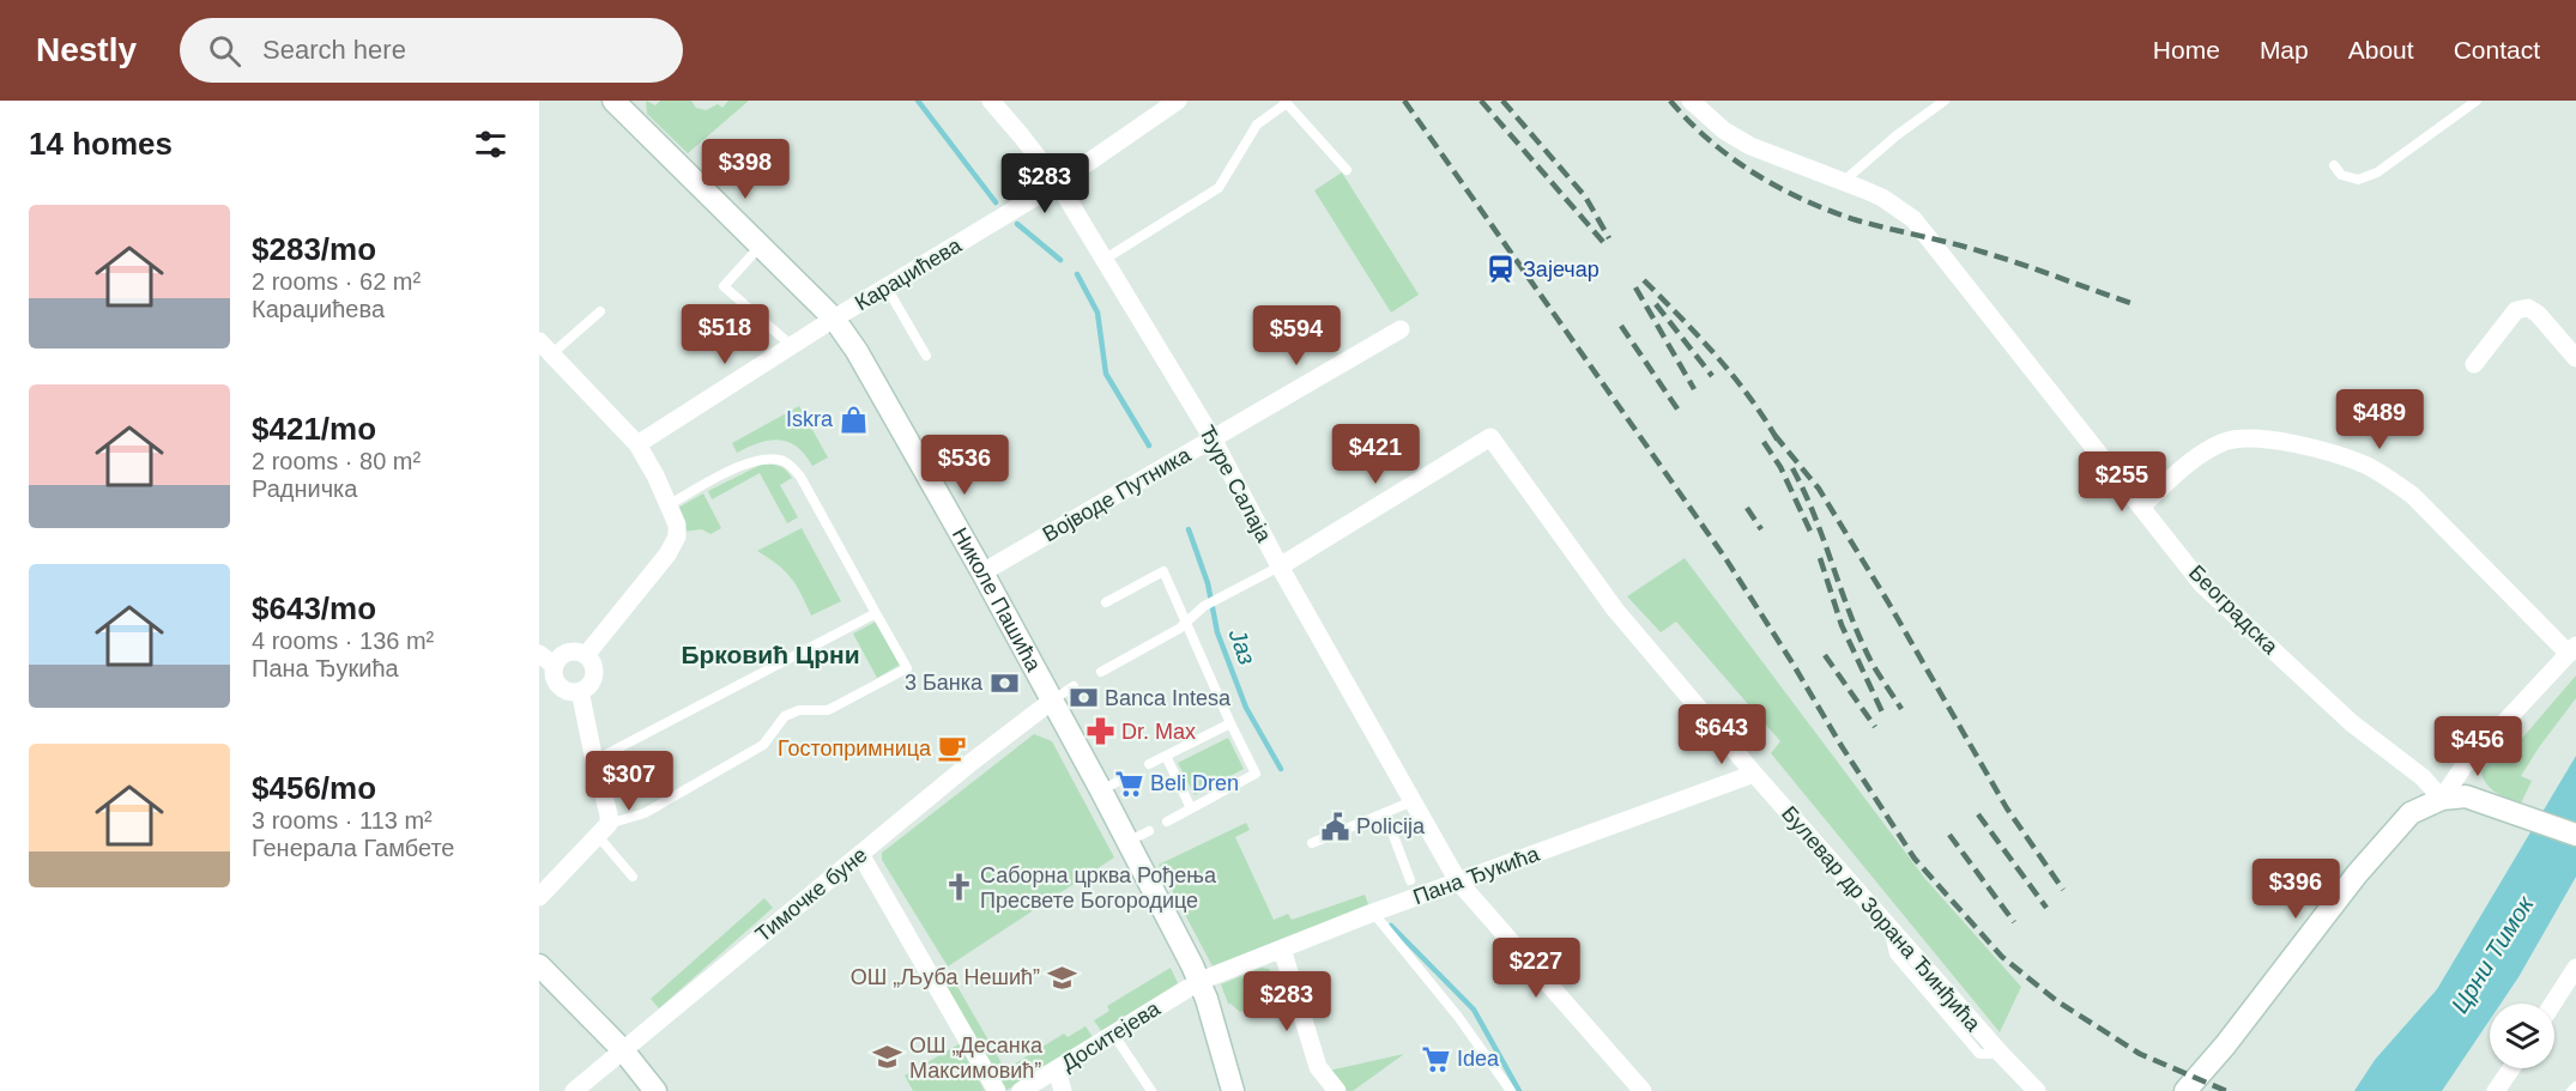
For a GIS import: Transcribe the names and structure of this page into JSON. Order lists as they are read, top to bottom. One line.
{"streets":{"street":["Караџићева","Ђуре Салаја","Војводе Путника","Николе Пашића","Београдска","Пана Ђукића","Тимочке буне","Булевар др Зорана Ђинђића","Доситејева"]},"crossings":[["Караџићева","Ђуре Салаја"],["Караџићева","Николе Пашића"],["Ђуре Салаја","Војводе Путника"],["Ђуре Салаја","Пана Ђукића"],["Ђуре Салаја","Булевар др Зорана Ђинђића"],["Војводе Путника","Николе Пашића"],["Николе Пашића","Пана Ђукића"],["Николе Пашића","Тимочке буне"],["Николе Пашића","Доситејева"],["Пана Ђукића","Булевар др Зорана Ђинђића"],["Пана Ђукића","Доситејева"]],"districts":["Брковић Црни"],"water":["Јаз","Црни Тимок"],"places":{"station":["Зајечар"],"shop":["Iskra"],"bank":["3 Банка","Banca Intesa"],"pharmacy":["Dr. Max"],"cafe":["Гостопримница"],"supermarket":["Beli Dren","Idea"],"public building":["Policija"],"church":["Саборна црква Рођења Пресвете Богородице"],"school or university":["ОШ „Љуба Нешић”","ОШ „Десанка Максимовић”"]},"page":{"header":"Nestly","search":"Search here","nav":["Home","Map","About","Contact"],"heading":"14 homes","price":["$398","$283","$518","$594","$489","$421","$536","$255","$643","$456","$307","$396","$227","$283"],"list":[{"name":"$283/mo","note":"2 rooms · 62 m² · Караџићева"},{"name":"$421/mo","note":"2 rooms · 80 m² · Радничка"},{"name":"$643/mo","note":"4 rooms · 136 m² · Пана Ђукића"},{"name":"$456/mo","note":"3 rooms · 113 m² · Генерала Гамбете"}]}}
